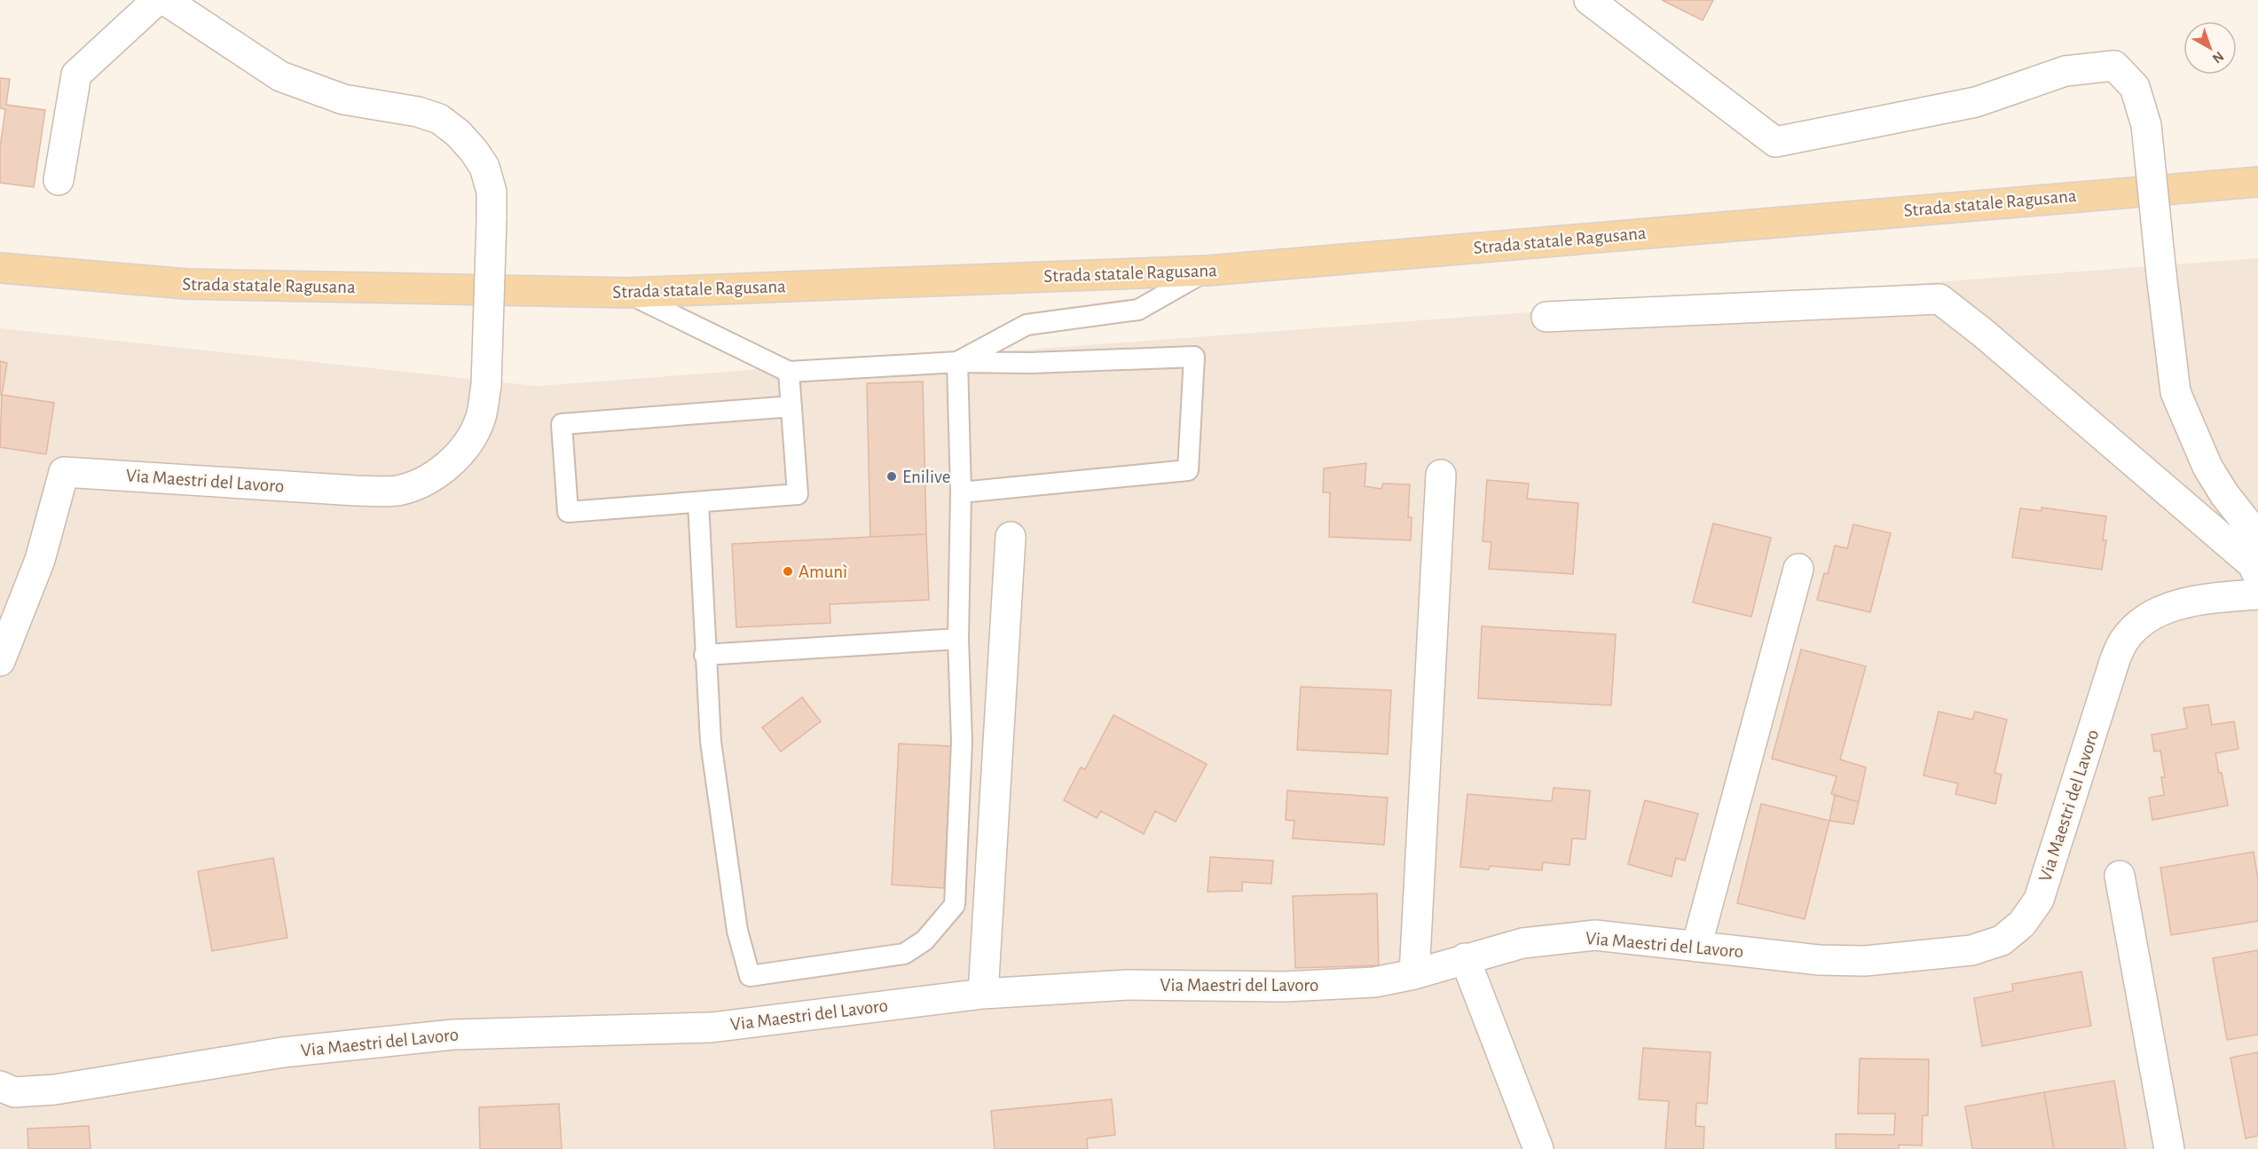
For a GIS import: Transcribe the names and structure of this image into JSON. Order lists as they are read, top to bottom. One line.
{"streets":{"main road":["Strada statale Ragusana"],"street":["Via Maestri del Lavoro"]},"places":["Enilive","Amunì"],"north":"bottom right"}
